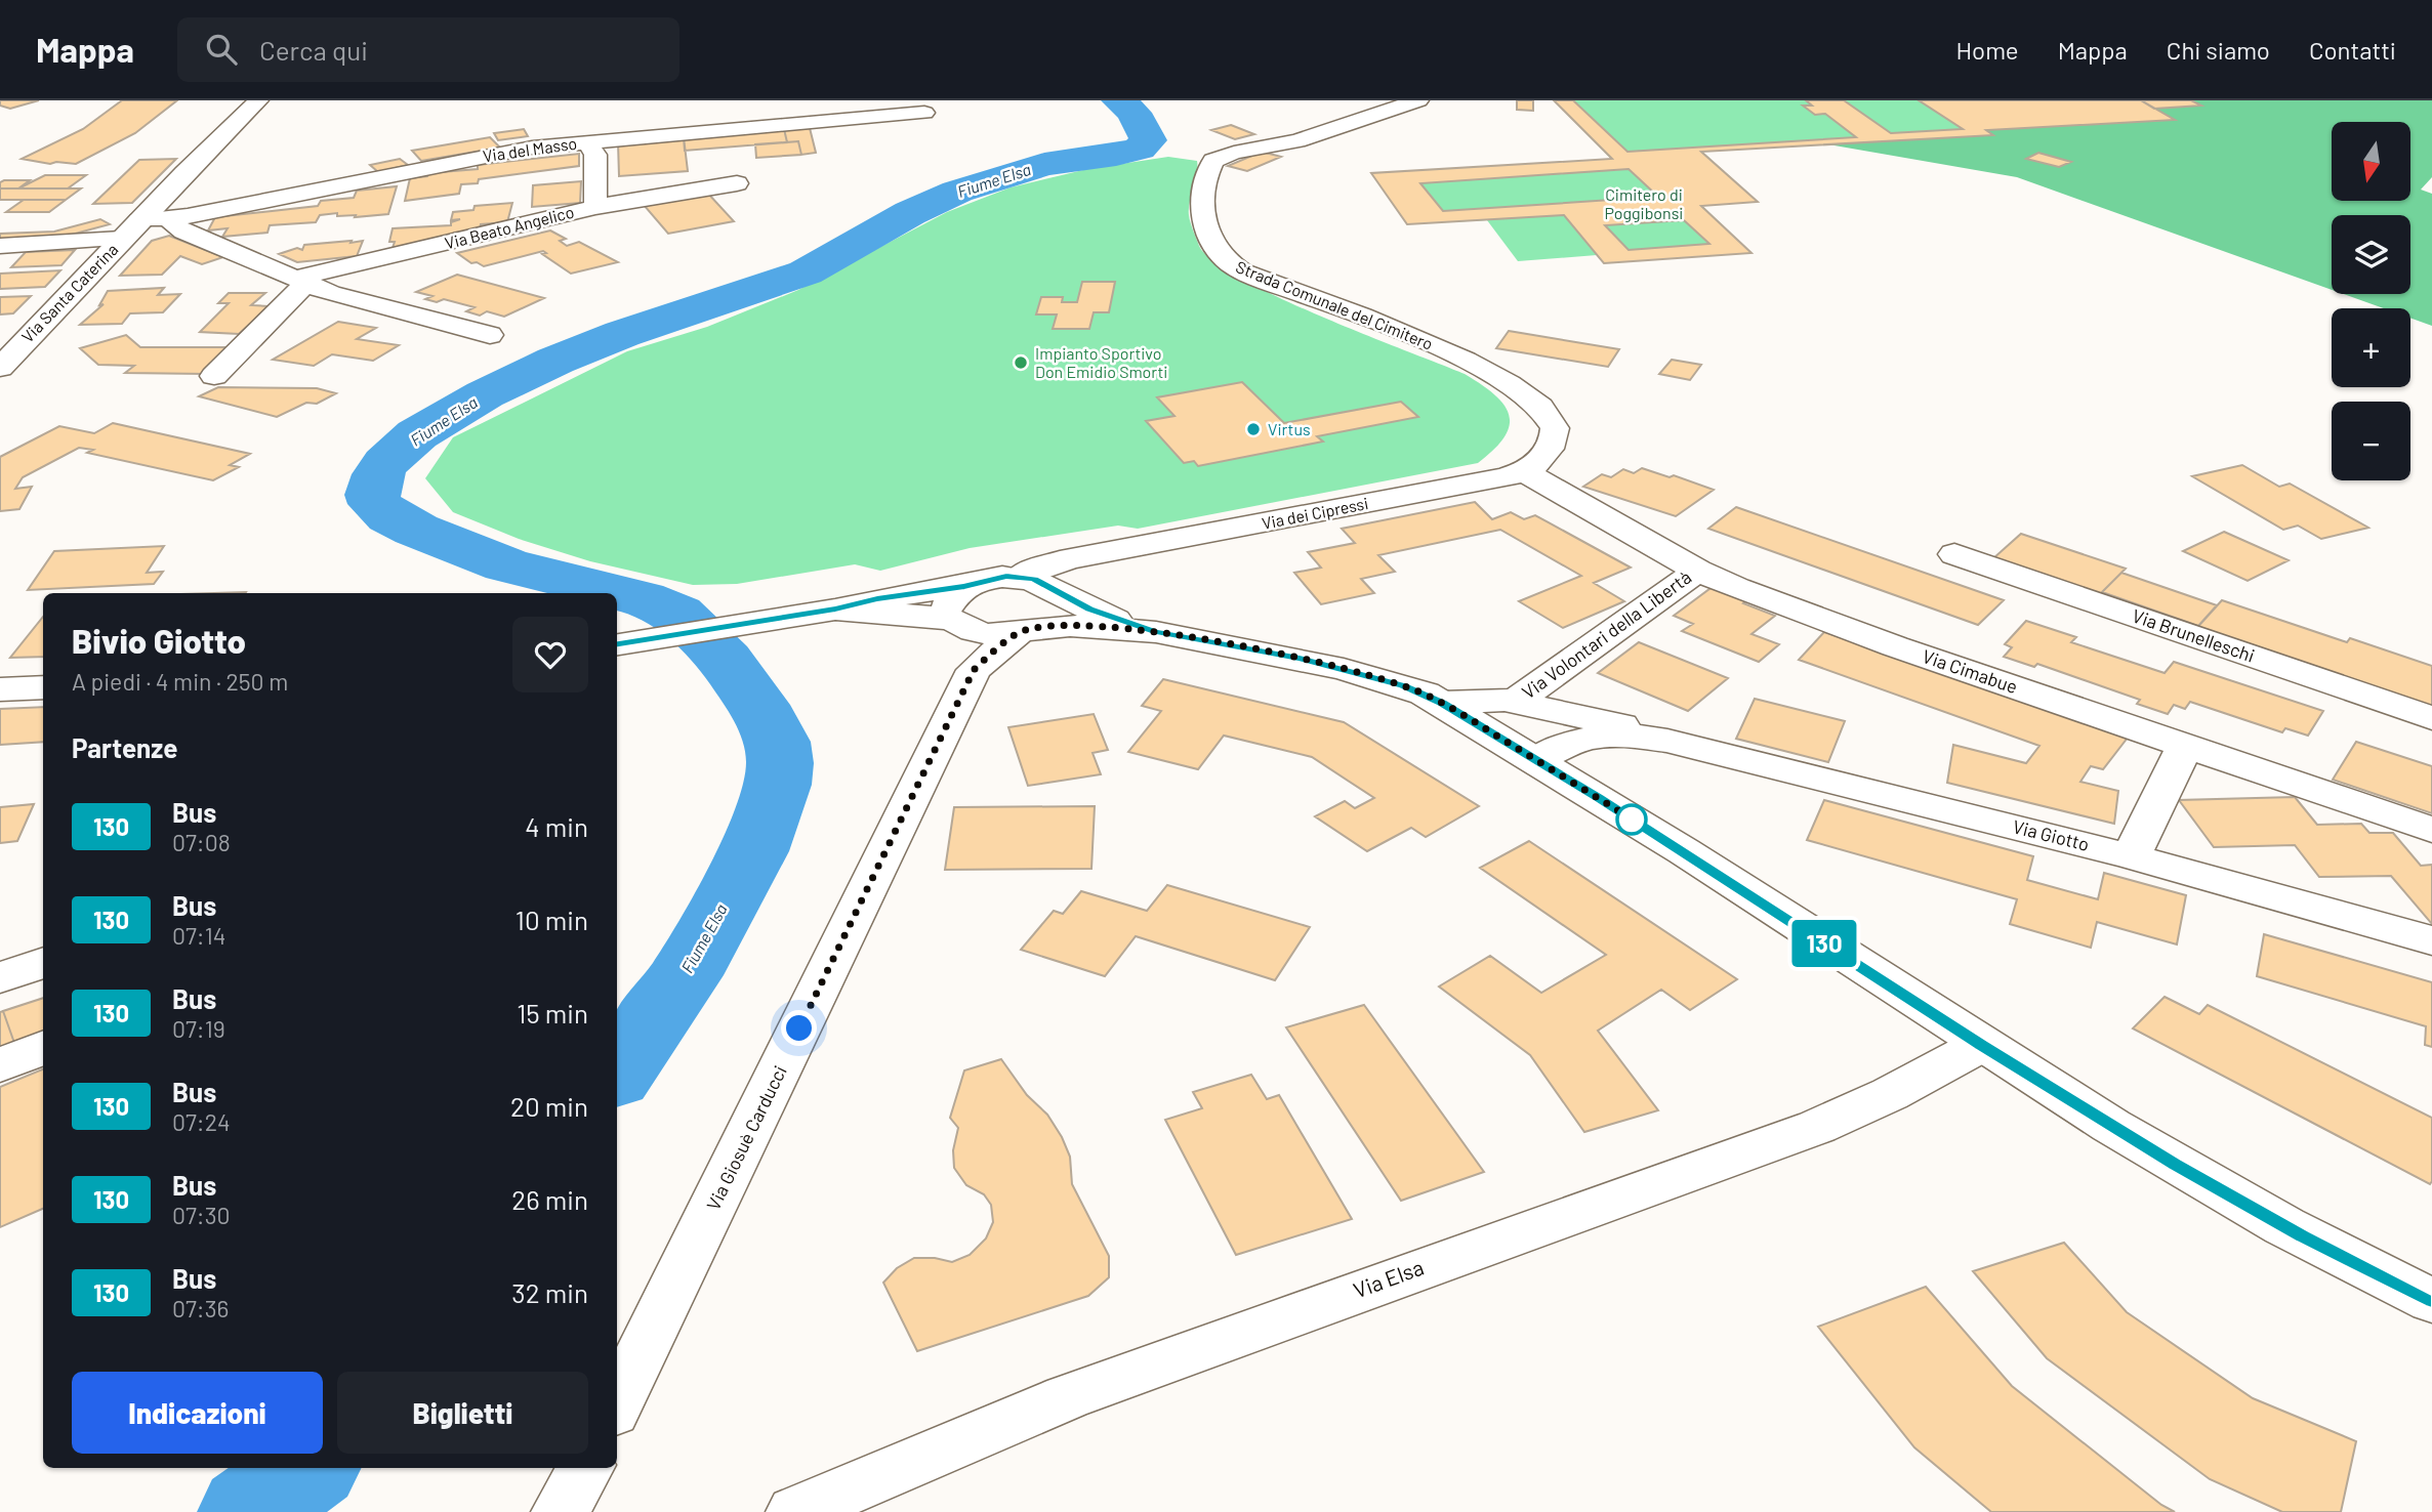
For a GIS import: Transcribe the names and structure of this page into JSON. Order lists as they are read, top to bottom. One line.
{"streets":{"street":["Via del Masso","Via Beato Angelico","Via Santa Caterina","Strada Comunale del Cimitero","Via dei Cipressi","Via Volontari della Libertà","Via Brunelleschi","Via Cimabue","Via Giotto","Via Giosuè Carducci","Via Elsa"]},"crossings":[["Via del Masso","Via Santa Caterina"],["Strada Comunale del Cimitero","Via dei Cipressi"],["Strada Comunale del Cimitero","Via Cimabue"],["Via dei Cipressi","Via Cimabue"],["Via dei Cipressi","Via Giosuè Carducci"],["Via Volontari della Libertà","Via Cimabue"],["Via Volontari della Libertà","Via Giotto"]],"water":["Fiume Elsa"],"parks":["Cimitero di Poggibonsi"],"places":["Impianto Sportivo Don Emidio Smorti","Virtus"],"lines":["bus line 130"],"north":"bottom","page":{"header":"Mappa","search":"Cerca qui","nav":["Home","Mappa","Chi siamo","Contatti"],"on_map":"130","map_buttons":["+","−"],"heading":[["Bivio Giotto","A piedi · 4 min · 250 m"],"Partenze"],"list":[{"mark":"130","name":"Bus","note":"07:08","value":"4 min"},{"mark":"130","name":"Bus","note":"07:14","value":"10 min"},{"mark":"130","name":"Bus","note":"07:19","value":"15 min"},{"mark":"130","name":"Bus","note":"07:24","value":"20 min"},{"mark":"130","name":"Bus","note":"07:30","value":"26 min"},{"mark":"130","name":"Bus","note":"07:36","value":"32 min"}],"buttons":["Indicazioni","Biglietti"]}}
